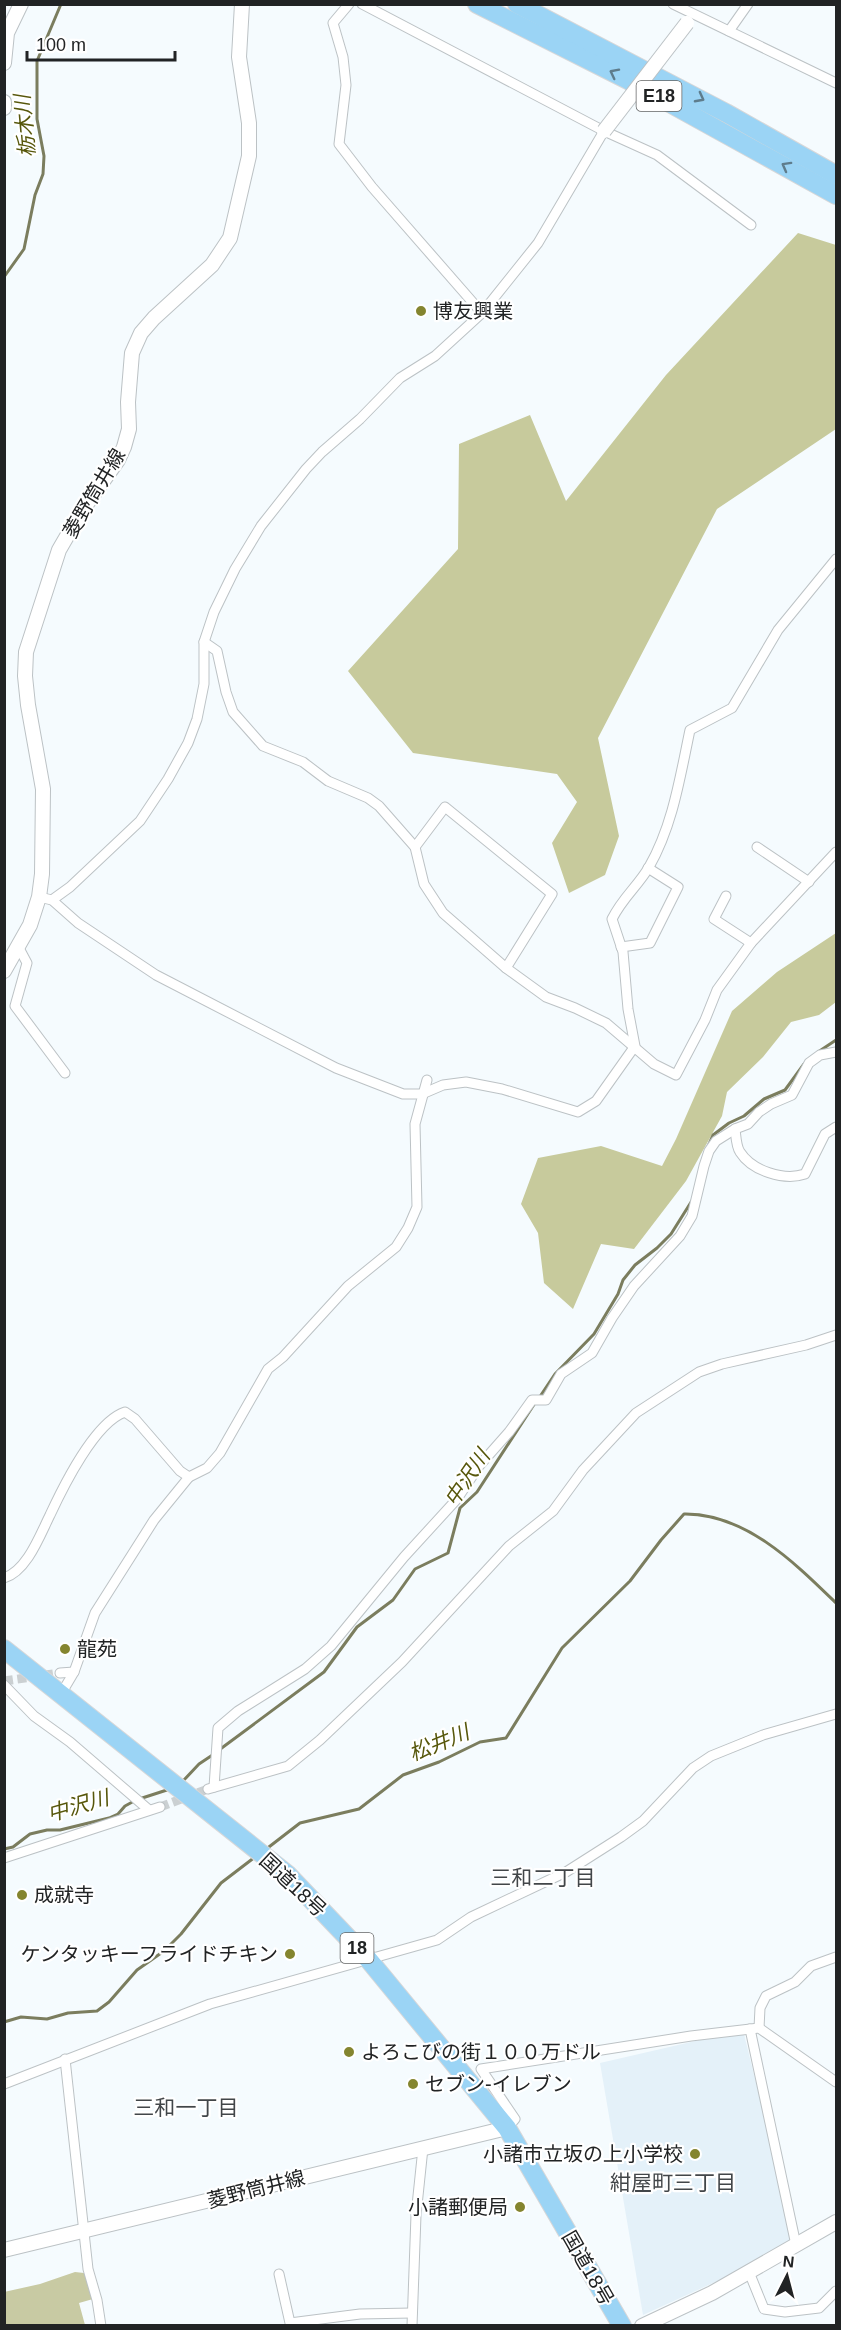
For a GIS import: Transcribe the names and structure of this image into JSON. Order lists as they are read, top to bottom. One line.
{"streets":{"highway":["E18","国道18号","18"],"main road":["菱野筒井線"]},"crossings":[["菱野筒井線","国道18号"]],"districts":["三和二丁目","三和一丁目","紺屋町三丁目"],"water":["栃木川","中沢川","松井川"],"places":["博友興業","龍苑","成就寺","ケンタッキーフライドチキン","よろこびの街１００万ドル","セブン-イレブン","小諸市立坂の上小学校","小諸郵便局"],"scale_bar":"100 m","north":"top"}
